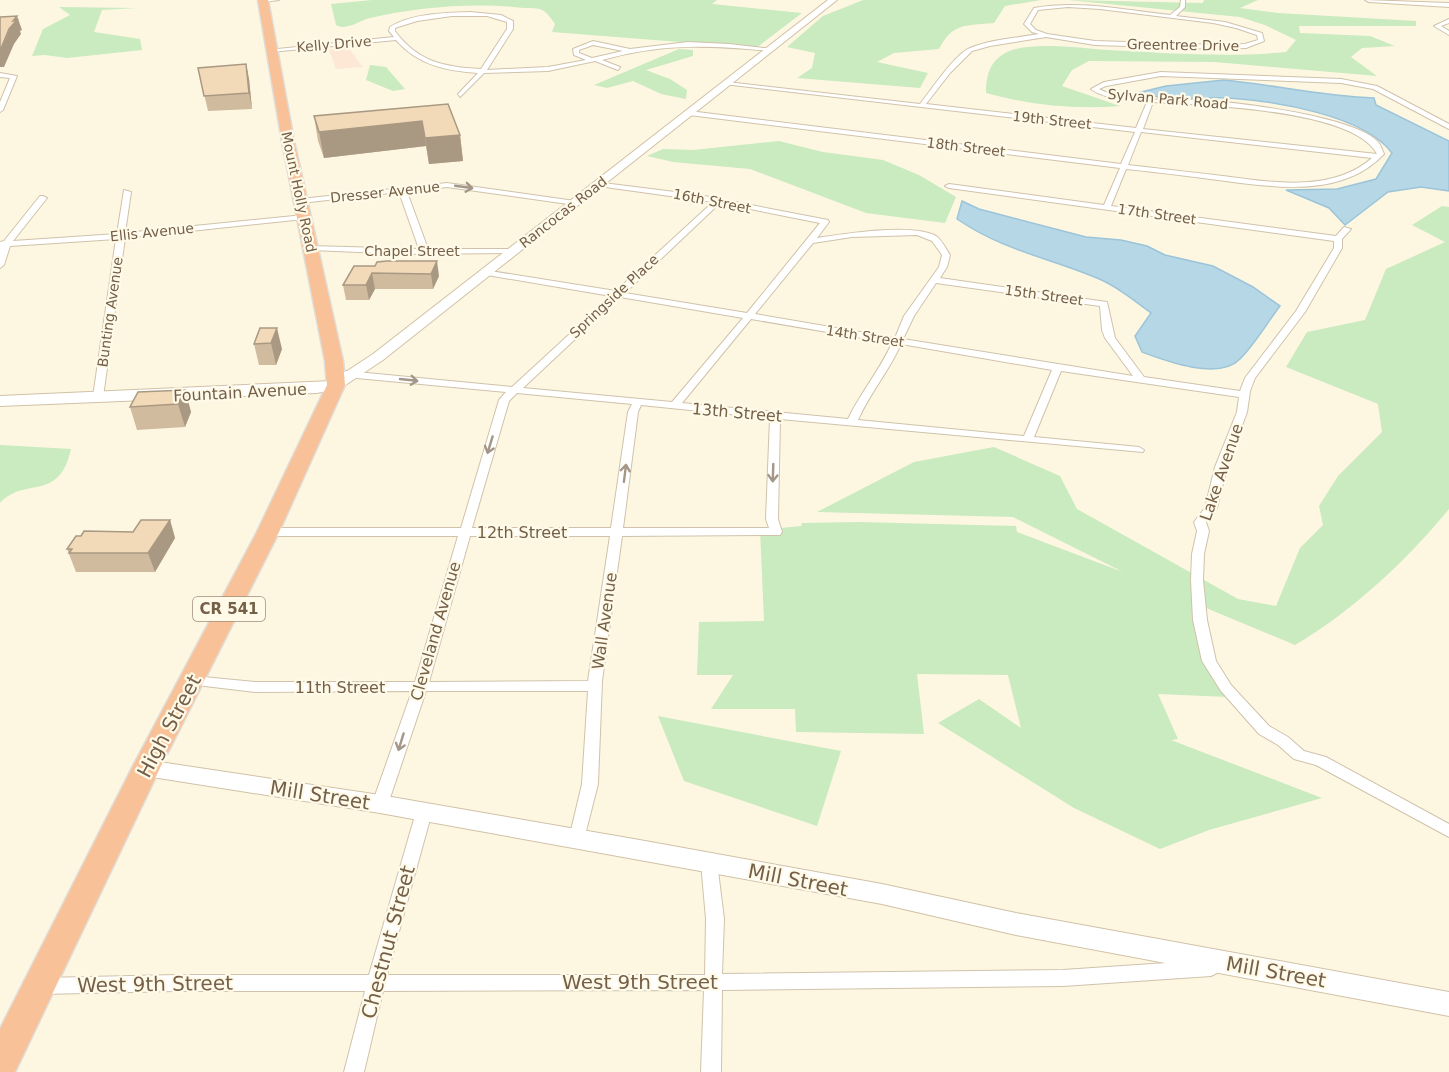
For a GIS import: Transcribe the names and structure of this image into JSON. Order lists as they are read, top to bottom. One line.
{"streets":{"highway":["Mount Holly Road","CR 541","High Street"],"main road":["Rancocas Road","Fountain Avenue","Mill Street"],"street":["Kelly Drive","Greentree Drive","Sylvan Park Road","19th Street","18th Street","Dresser Avenue","16th Street","17th Street","Ellis Avenue","Chapel Street","15th Street","Springside Place","Bunting Avenue","14th Street","13th Street","Lake Avenue","12th Street","Wall Avenue","Cleveland Avenue","11th Street","Chestnut Street","West 9th Street"]},"crossings":[["Kelly Drive","Mount Holly Road"],["Sylvan Park Road","19th Street"],["Sylvan Park Road","18th Street"],["19th Street","18th Street"],["19th Street","Rancocas Road"],["18th Street","Rancocas Road"],["Mount Holly Road","Dresser Avenue"],["Mount Holly Road","Rancocas Road"],["Mount Holly Road","Ellis Avenue"],["Mount Holly Road","Chapel Street"],["Mount Holly Road","Fountain Avenue"],["Mount Holly Road","13th Street"],["Mount Holly Road","High Street"],["Dresser Avenue","Rancocas Road"],["16th Street","Rancocas Road"],["16th Street","Springside Place"],["Rancocas Road","Chapel Street"],["Rancocas Road","14th Street"],["Rancocas Road","Fountain Avenue"],["Rancocas Road","13th Street"],["Rancocas Road","High Street"],["17th Street","Lake Avenue"],["Ellis Avenue","Bunting Avenue"],["15th Street","14th Street"],["Springside Place","14th Street"],["Springside Place","13th Street"],["Springside Place","Cleveland Avenue"],["Bunting Avenue","Fountain Avenue"],["14th Street","Lake Avenue"],["Fountain Avenue","13th Street"],["Fountain Avenue","High Street"],["13th Street","12th Street"],["13th Street","Wall Avenue"],["13th Street","Cleveland Avenue"],["13th Street","High Street"],["12th Street","Wall Avenue"],["12th Street","Cleveland Avenue"],["12th Street","High Street"],["Wall Avenue","11th Street"],["Wall Avenue","Mill Street"],["Cleveland Avenue","11th Street"],["Cleveland Avenue","Mill Street"],["11th Street","High Street"],["High Street","Mill Street"],["High Street","West 9th Street"],["Mill Street","Chestnut Street"],["Mill Street","West 9th Street"],["Chestnut Street","West 9th Street"]],"one_way":["Dresser Avenue","Cleveland Avenue"]}
